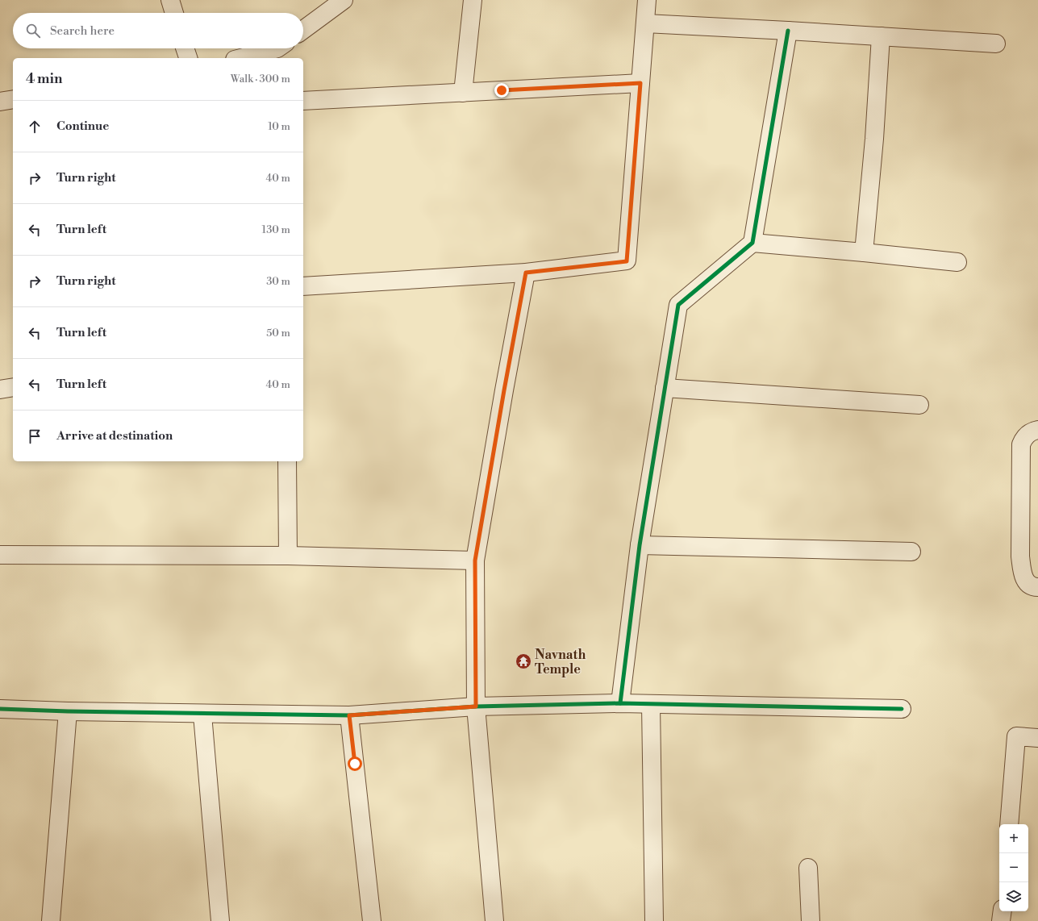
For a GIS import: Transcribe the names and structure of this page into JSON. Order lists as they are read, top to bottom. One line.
{"places":{"temple":["Navnath Temple"]},"page":{"search":"Search here","heading":["4 min","Walk · 300 m"],"list":[["Continue","10 m"],["Turn right","40 m"],["Turn left","130 m"],["Turn right","30 m"],["Turn left","50 m"],["Turn left","40 m"],"Arrive at destination"],"map_buttons":["+","−"]}}
